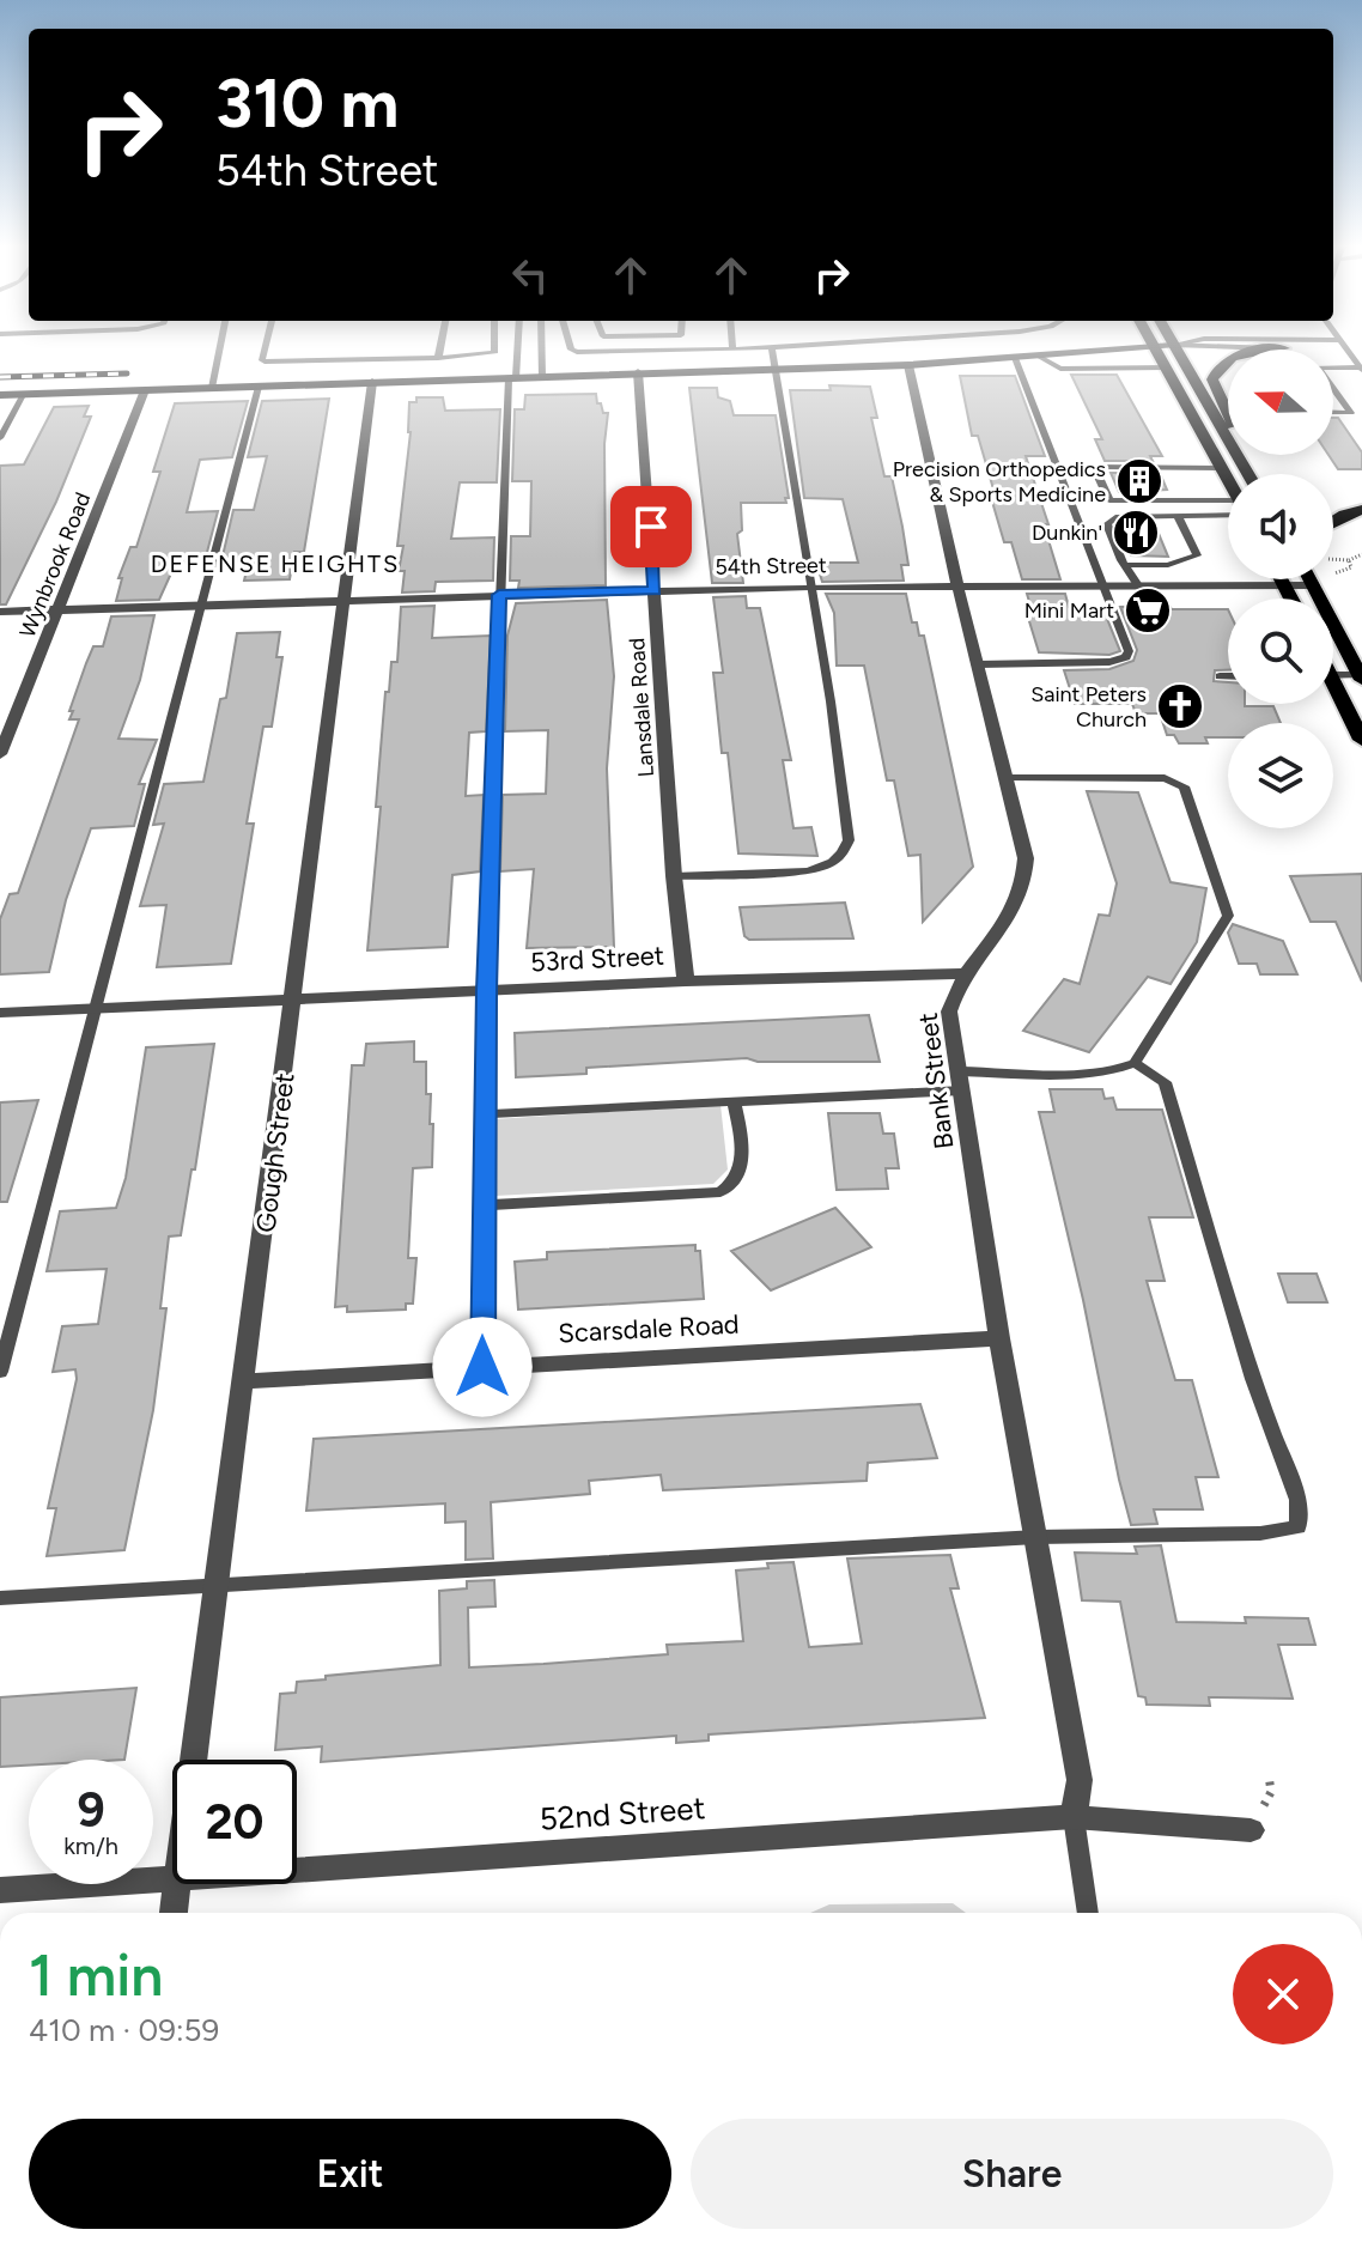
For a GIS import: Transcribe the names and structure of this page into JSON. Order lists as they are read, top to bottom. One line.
{"streets":{"street":["Wynbrook Road","54th Street","Lansdale Road","53rd Street","Bank Street","Gough Street","Scarsdale Road","52nd Street"]},"crossings":[["Wynbrook Road","54th Street"],["54th Street","Lansdale Road"],["54th Street","Bank Street"],["54th Street","Gough Street"],["Lansdale Road","53rd Street"],["53rd Street","Bank Street"],["53rd Street","Gough Street"],["Bank Street","Scarsdale Road"],["Bank Street","52nd Street"],["Gough Street","Scarsdale Road"]],"districts":["DEFENSE HEIGHTS"],"places":{"building":["Precision Orthopedics & Sports Medicine"],"restaurant":["Dunkin'"],"supermarket":["Mini Mart"],"church":["Saint Peters Church"]},"north":"left","page":{"turn":["310 m","54th Street"],"speed":"9 km/h","limit":"20","heading":["1 min","410 m · 09:59"],"buttons":["Exit","Share"]}}
